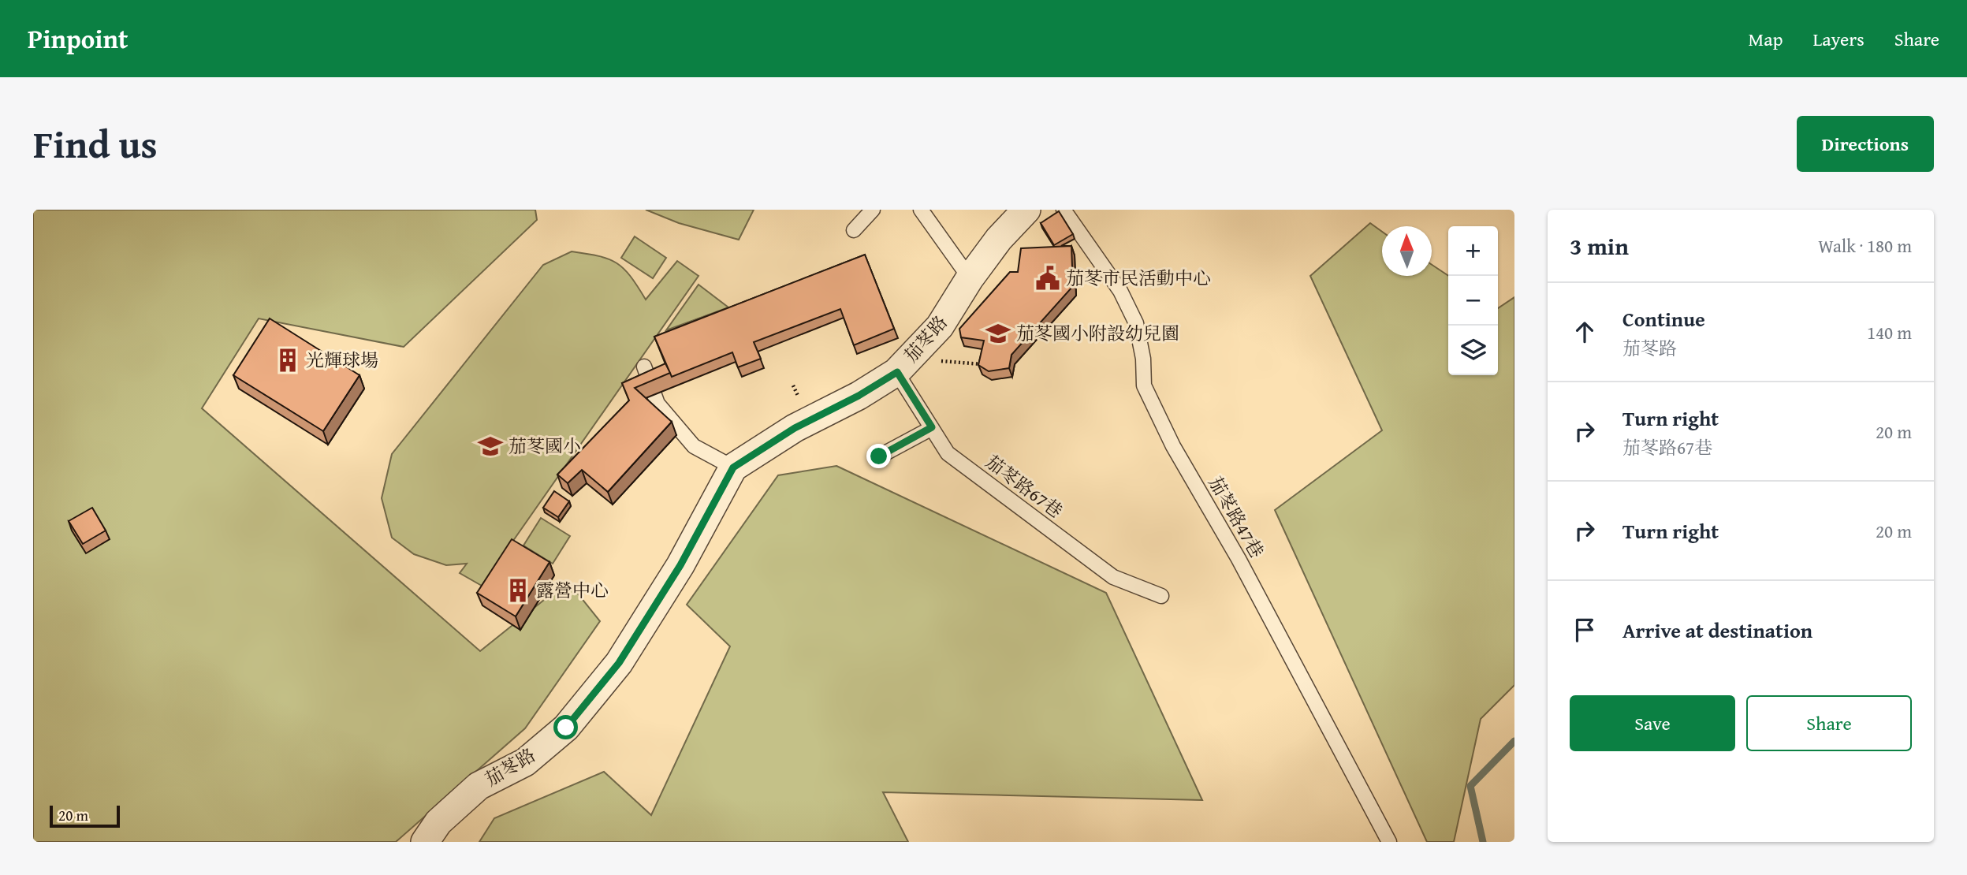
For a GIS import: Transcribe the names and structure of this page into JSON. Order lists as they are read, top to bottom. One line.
{"streets":{"street":["茄苳路"],"lane":["茄苳路67巷","茄苳路47巷"]},"crossings":[["茄苳路","茄苳路67巷"]],"places":{"public building":["茄苳市民活動中心"],"school or university":["茄苳國小附設幼兒園","茄苳國小"],"building":["光輝球場","露營中心"]},"scale_bar":"20 m","north":"top","page":{"header":"Pinpoint","nav":["Map","Layers","Share"],"title":"Find us","buttons":["Directions",["Save","Share"]],"heading":["3 min","Walk · 180 m"],"map_buttons":["+","−"],"list":[["Continue","茄苳路","140 m"],["Turn right","茄苳路67巷","20 m"],["Turn right","20 m"],"Arrive at destination"],"scale":"20 m"}}
